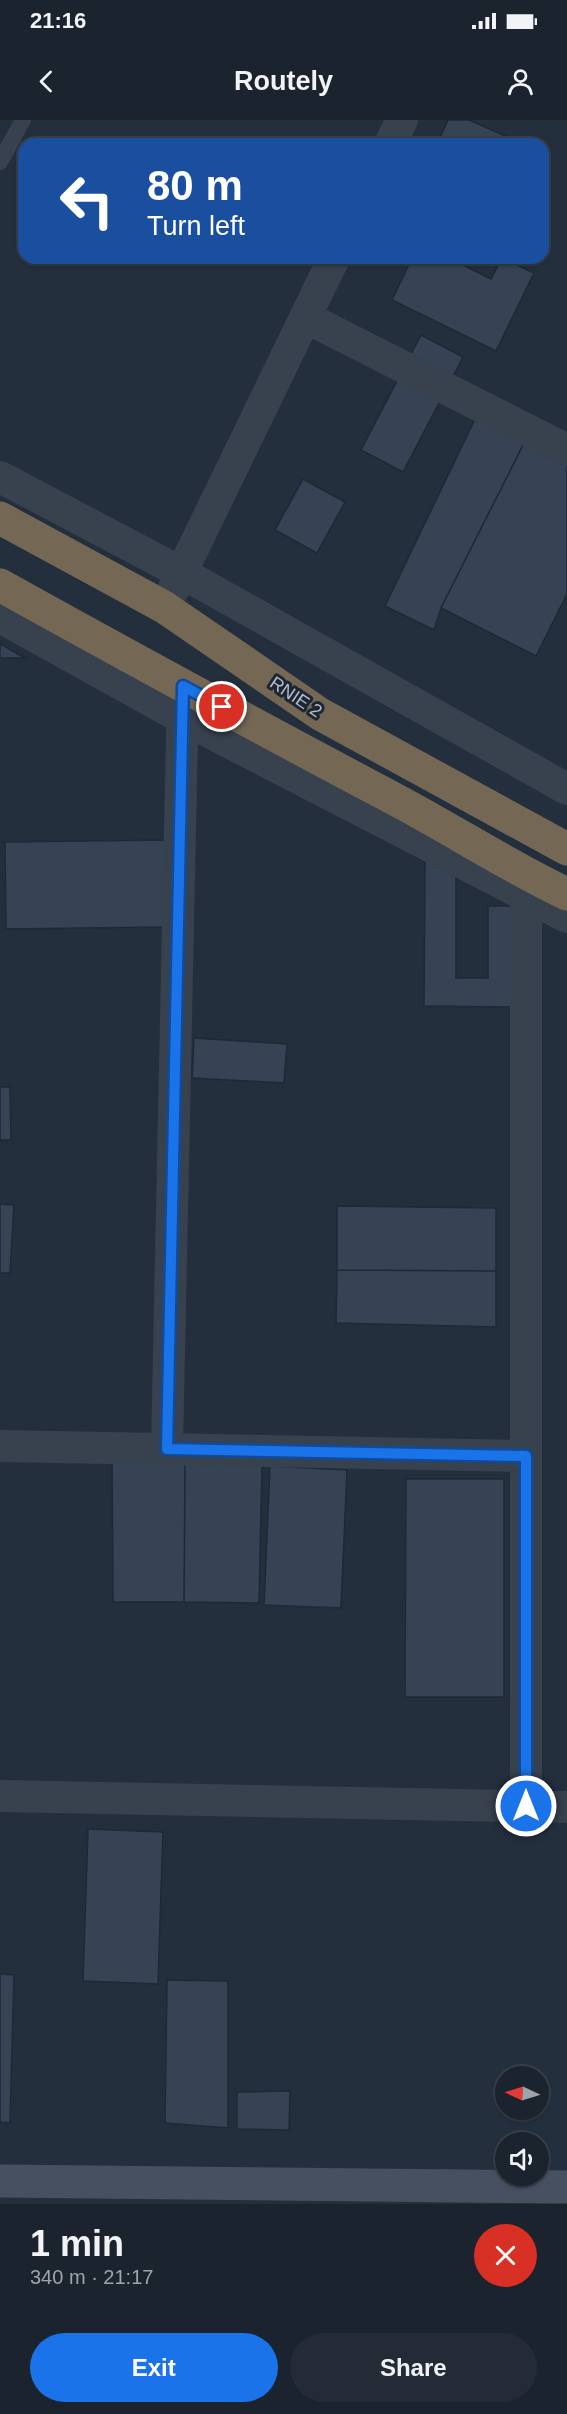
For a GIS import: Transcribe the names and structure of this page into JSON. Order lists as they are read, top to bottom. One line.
{"streets":{"highway":["RNIE 2"]},"north":"left","page":{"status":"21:16","header":"Routely","turn":["80 m","Turn left"],"heading":["1 min","340 m · 21:17"],"buttons":["Exit","Share"]}}
